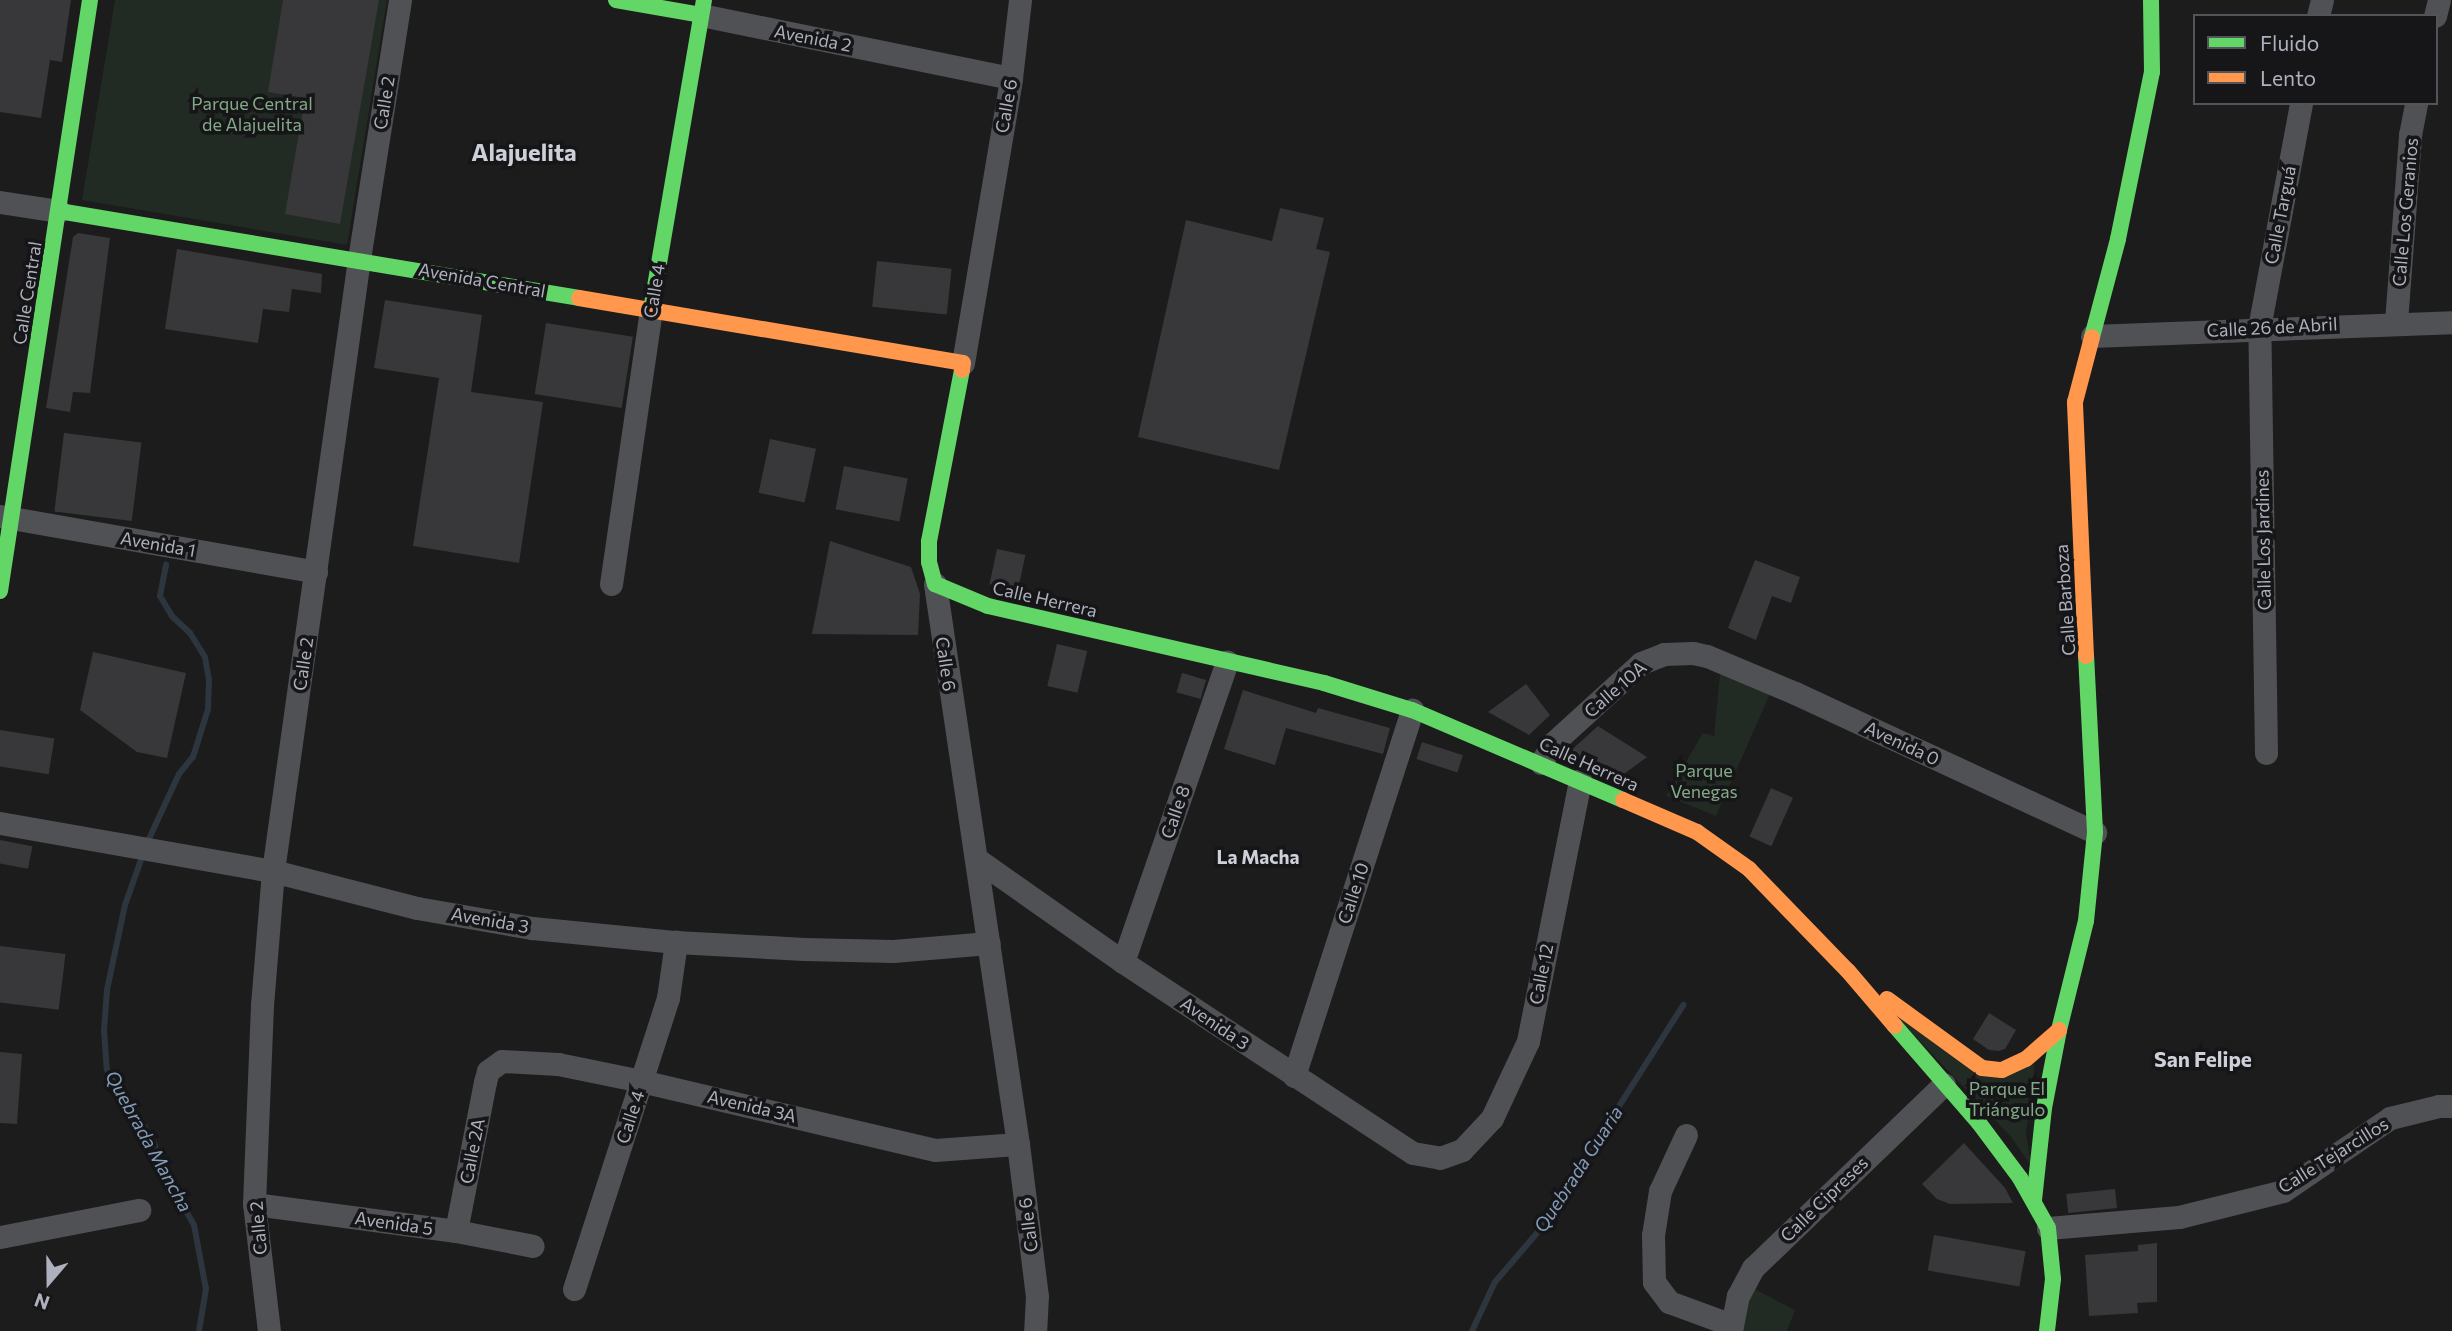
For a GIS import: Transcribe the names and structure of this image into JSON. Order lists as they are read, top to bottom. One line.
{"streets":{"street":["Avenida 2","Calle 2","Calle 6","Calle Los Geranios","Calle Targuá","Avenida Central","Calle 4","Calle Central","Calle 26 de Abril","Calle Los Jardines","Avenida 1","Calle Herrera","Calle Barboza","Calle 10A","Avenida 0","Calle 8","Calle 10","Avenida 3","Calle 12","Avenida 3A","Calle 2A","Calle Tejarcillos","Calle Cipreses","Avenida 5"]},"crossings":[["Avenida 2","Calle 6"],["Avenida 2","Calle 4"],["Calle 2","Avenida Central"],["Calle 2","Avenida 1"],["Calle 2","Avenida 3"],["Calle 2","Avenida 5"],["Calle 6","Avenida Central"],["Calle 6","Calle Herrera"],["Calle 6","Avenida 3"],["Calle 6","Avenida 3A"],["Calle Los Geranios","Calle 26 de Abril"],["Calle Targuá","Calle 26 de Abril"],["Calle Targuá","Calle Los Jardines"],["Avenida Central","Calle 4"],["Avenida Central","Calle Central"],["Calle 4","Avenida 3"],["Calle 4","Avenida 3A"],["Calle Central","Avenida 1"],["Calle 26 de Abril","Calle Los Jardines"],["Calle 26 de Abril","Calle Barboza"],["Calle Herrera","Calle Barboza"],["Calle Herrera","Calle 10A"],["Calle Herrera","Calle 8"],["Calle Herrera","Calle 10"],["Calle Herrera","Calle 12"],["Calle Herrera","Calle Tejarcillos"],["Calle Herrera","Calle Cipreses"],["Calle Barboza","Avenida 0"],["Calle 10A","Avenida 0"],["Calle 8","Avenida 3"],["Calle 10","Avenida 3"],["Avenida 3","Calle 12"],["Avenida 3A","Calle 2A"],["Calle 2A","Avenida 5"]],"districts":["Alajuelita","La Macha","San Felipe"],"water":["Quebrada Mancha","Quebrada Guaria"],"parks":["Parque Central de Alajuelita","Parque Venegas","Parque El Triángulo"],"legend":["Fluido","Lento"],"north":"bottom"}
